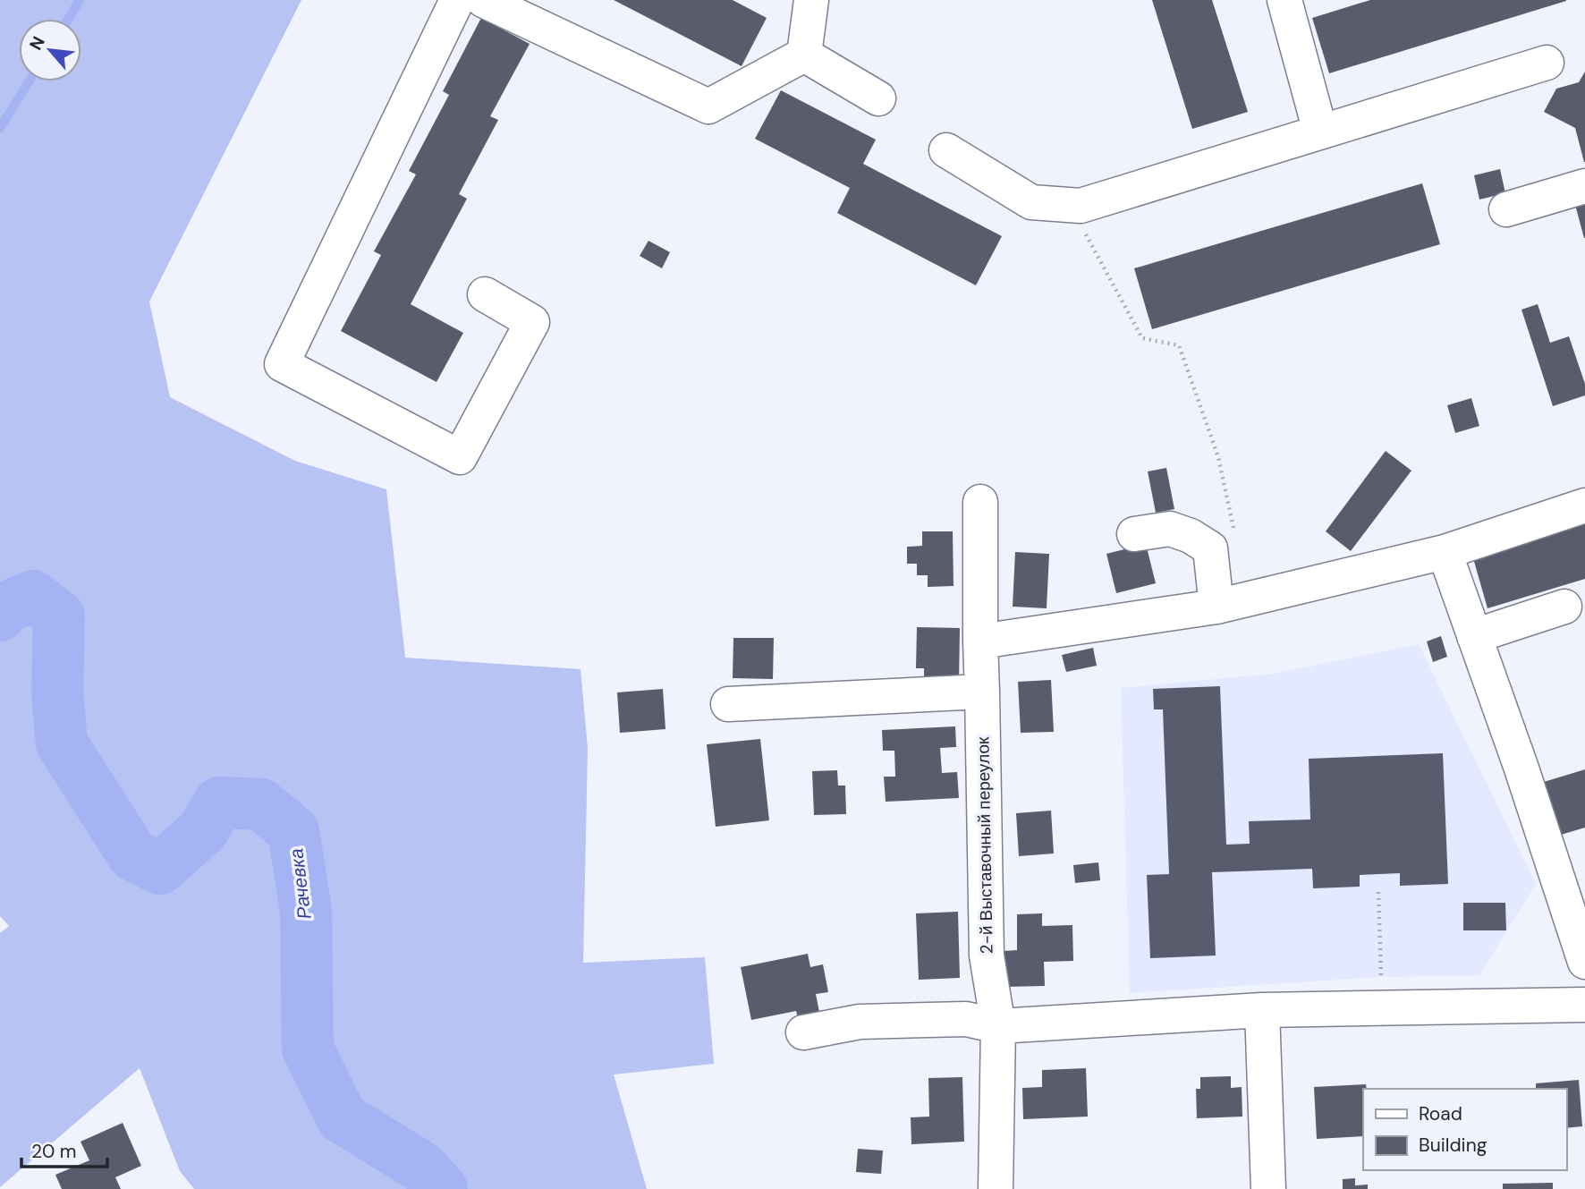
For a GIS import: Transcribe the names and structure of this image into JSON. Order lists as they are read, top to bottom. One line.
{"streets":{"street":["2-й Выставочный переулок"]},"water":["Рачевка"],"legend":["Road","Building"],"scale_bar":"20 m","north":"top left"}
